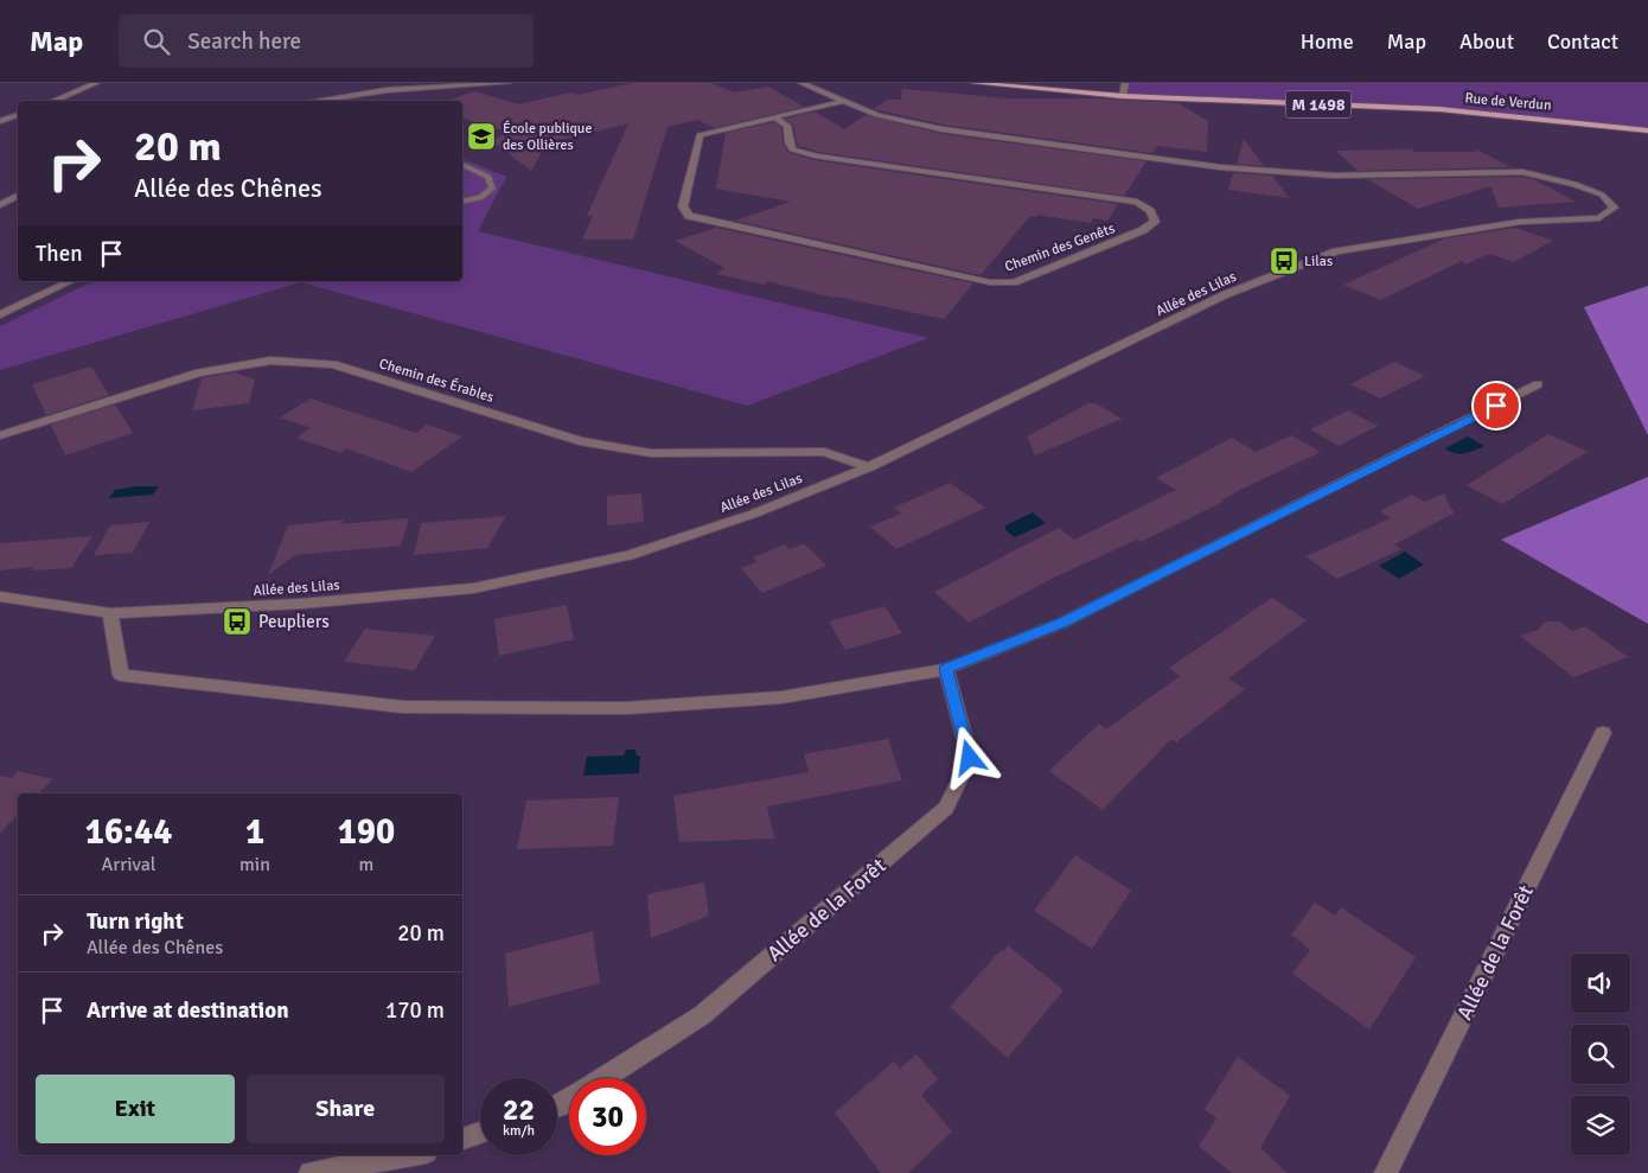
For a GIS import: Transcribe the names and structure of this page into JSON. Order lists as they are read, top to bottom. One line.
{"streets":{"main road":["Rue de Verdun","M 1498"],"street":["Chemin des Genêts","Allée des Lilas","Chemin des Érables","Allée de la Forêt"]},"crossings":[["Chemin des Genêts","Allée des Lilas"],["Allée des Lilas","Chemin des Érables"]],"places":{"school or university":["École publique des Ollières"],"bus stop":["Lilas","Peupliers"]},"page":{"header":"Map","search":"Search here","nav":["Home","Map","About","Contact"],"turn":["20 m","Allée des Chênes"],"then":"Then","eta":["16:44","Arrival","1","min","190","m"],"list":[{"name":"Turn right","note":"Allée des Chênes","value":"20 m"},{"name":"Arrive at destination","value":"170 m"}],"buttons":["Exit","Share"],"speed":"22 km/h","limit":"30"}}
